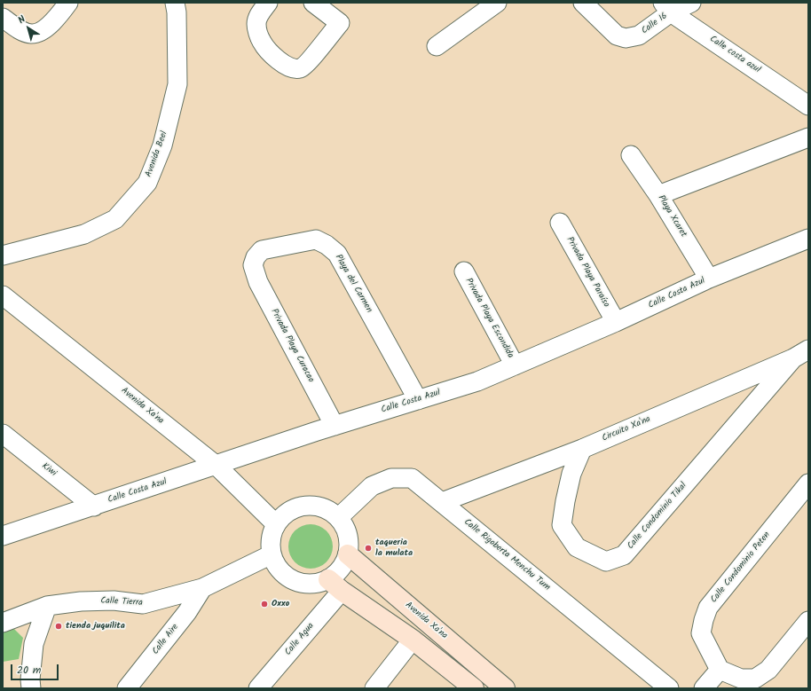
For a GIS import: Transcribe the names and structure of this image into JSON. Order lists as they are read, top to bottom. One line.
{"streets":{"street":["Calle 16","Calle costa azul","Avenida Beel","Playa Xcaret","Privada Playa Paraíso","Playa del Carmen","Calle Costa Azul","Privada Playa Escondida","Privada Playa Curacao","Avenida Xa'na","Circuito Xa'na","Kiwi","Calle Condominio Tikal","Calle Rigoberta Menchu Tum","Calle Condominio Peten","Calle Tierra","Calle Aire","Calle Agua"]},"crossings":[["Calle 16","Calle costa azul"],["Playa Xcaret","Calle Costa Azul"],["Privada Playa Paraíso","Calle Costa Azul"],["Playa del Carmen","Calle Costa Azul"],["Playa del Carmen","Privada Playa Curacao"],["Calle Costa Azul","Privada Playa Escondida"],["Calle Costa Azul","Privada Playa Curacao"],["Calle Costa Azul","Avenida Xa'na"],["Calle Costa Azul","Kiwi"],["Avenida Xa'na","Calle Rigoberta Menchu Tum"],["Avenida Xa'na","Calle Tierra"],["Avenida Xa'na","Calle Agua"],["Circuito Xa'na","Calle Condominio Tikal"],["Circuito Xa'na","Calle Rigoberta Menchu Tum"],["Calle Rigoberta Menchu Tum","Calle Tierra"],["Calle Rigoberta Menchu Tum","Calle Agua"],["Calle Tierra","Calle Aire"],["Calle Tierra","Calle Agua"]],"places":["taqueria la mulata","Oxxo","tienda juquilita"],"scale_bar":"20 m","north":"top left"}
